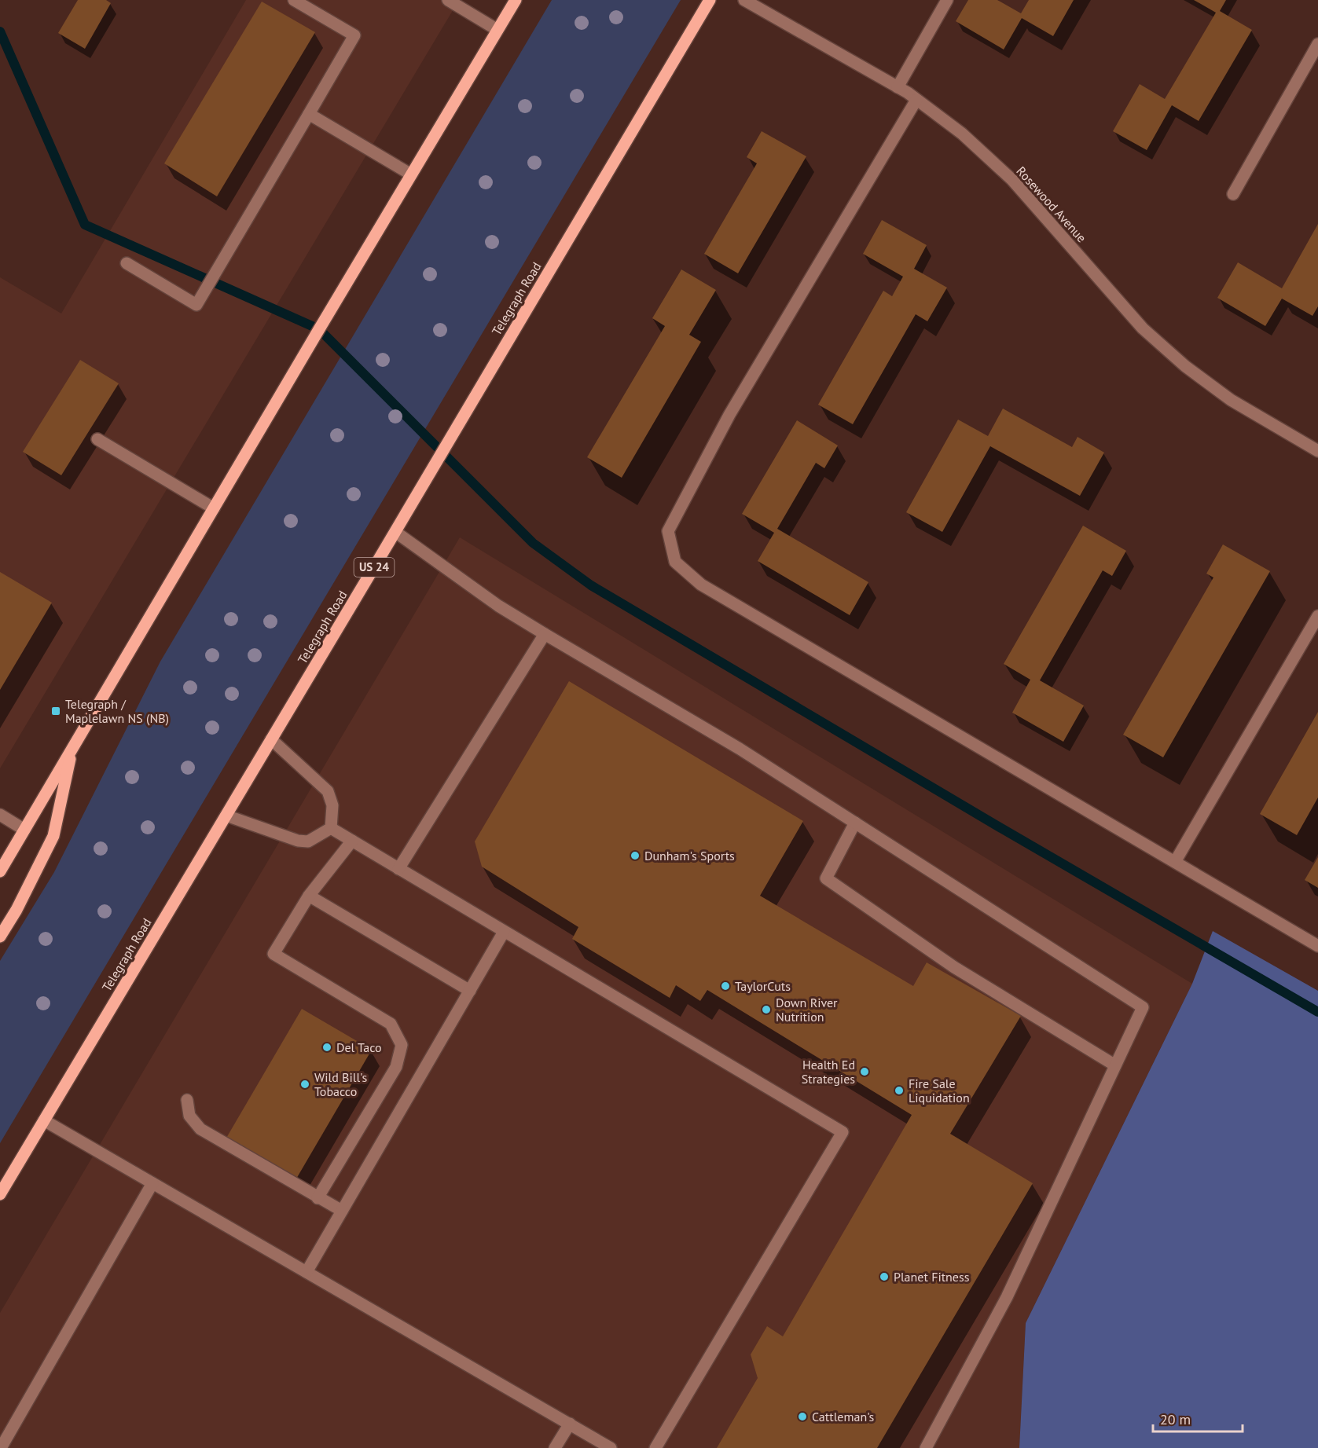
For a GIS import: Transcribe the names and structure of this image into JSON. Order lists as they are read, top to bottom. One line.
{"streets":{"main road":["Telegraph Road","US 24"],"street":["Rosewood Avenue"]},"places":{"transit":["Telegraph / Maplelawn NS (NB)"],"other":["Dunham's Sports","TaylorCuts","Down River Nutrition","Del Taco","Health Ed Strategies","Wild Bill's Tobacco","Fire Sale Liquidation","Planet Fitness","Cattleman's"]},"scale_bar":"20 m"}
